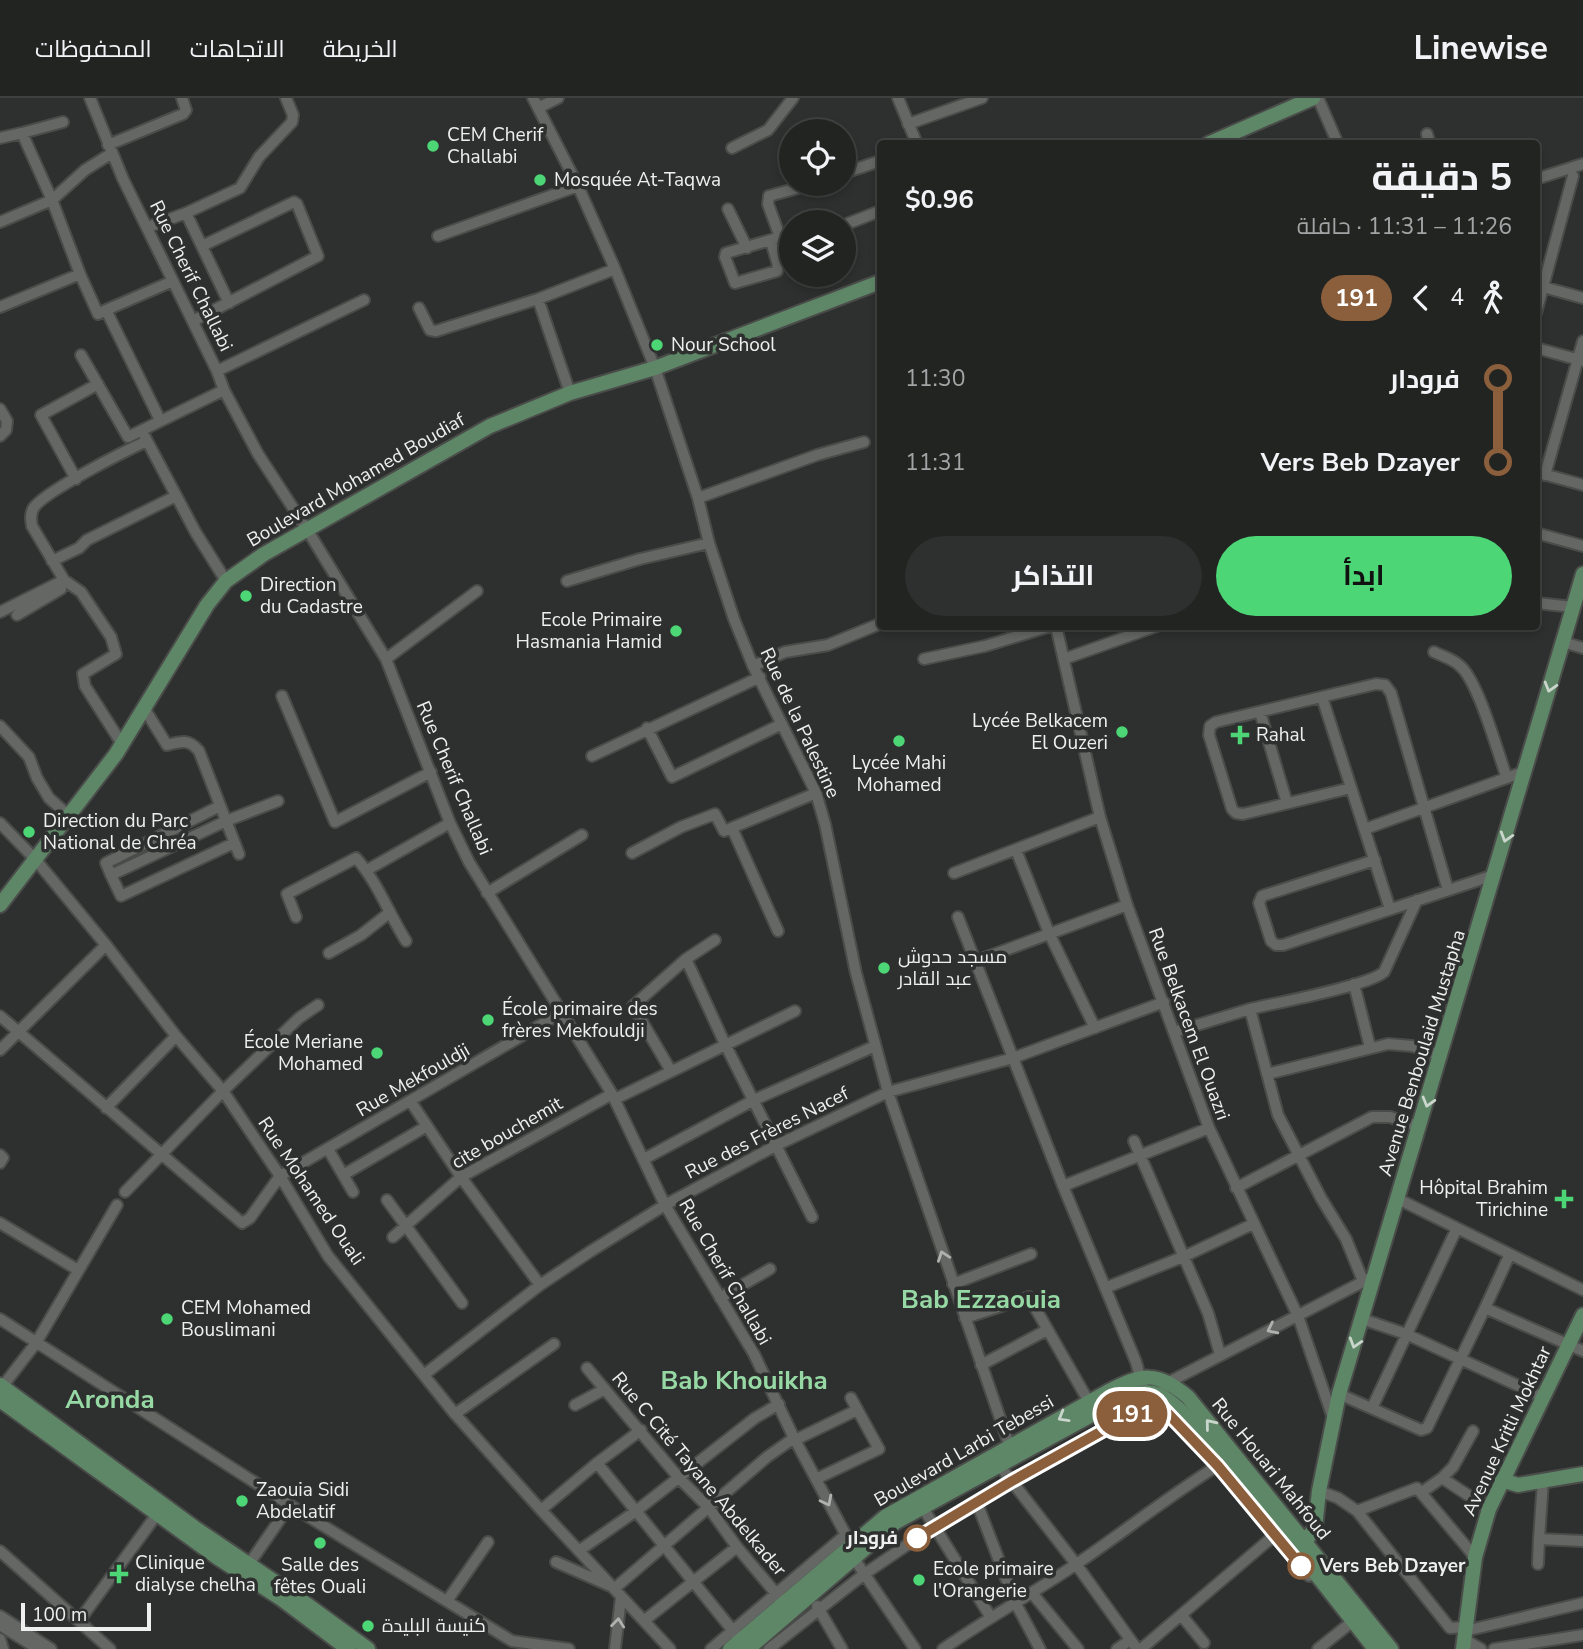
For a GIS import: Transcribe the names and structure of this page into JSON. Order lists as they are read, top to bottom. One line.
{"streets":{"main road":["Boulevard Mohamed Boudiaf","Avenue Benboulaid Mustapha","Avenue Kritli Mokhtar","Boulevard Larbi Tebessi","Rue Houari Mahfoud"],"street":["Rue Cherif Challabi","Rue de la Palestine","Rue Belkacem El Ouazri","Rue Mekfouldji","cite bouchemit","Rue des Frères Nacef","Rue Mohamed Ouali","Rue C Cité Tayane Abdelkader"]},"crossings":[["Rue Cherif Challabi","Boulevard Mohamed Boudiaf"],["Rue Cherif Challabi","Rue Mekfouldji"],["Rue Cherif Challabi","cite bouchemit"],["Rue Cherif Challabi","Rue des Frères Nacef"],["Rue Cherif Challabi","Boulevard Larbi Tebessi"],["Boulevard Mohamed Boudiaf","Rue de la Palestine"],["Boulevard Mohamed Boudiaf","Rue Mohamed Ouali"],["Rue de la Palestine","Rue des Frères Nacef"],["Rue de la Palestine","Boulevard Larbi Tebessi"],["Rue Belkacem El Ouazri","Avenue Benboulaid Mustapha"],["Rue Belkacem El Ouazri","Rue des Frères Nacef"],["Avenue Benboulaid Mustapha","Rue Houari Mahfoud"],["Rue Mekfouldji","Rue Mohamed Ouali"],["Rue des Frères Nacef","Rue Mohamed Ouali"],["Boulevard Larbi Tebessi","Rue Houari Mahfoud"],["Boulevard Larbi Tebessi","Rue C Cité Tayane Abdelkader"]],"one_way":["Avenue Benboulaid Mustapha"],"districts":["Bab Ezzaouia","Bab Khouikha","Aronda"],"places":{"other":["CEM Cherif Challabi","Mosquée At-Taqwa","Nour School","Direction du Cadastre","Ecole Primaire Hasmania Hamid","Lycée Belkacem El Ouzeri","Lycée Mahi Mohamed","Direction du Parc National de Chréa","مسجد حدوش عبد القادر","École primaire des frères Mekfouldji","École Meriane Mohamed","CEM Mohamed Bouslimani","Zaouia Sidi Abdelatif","فرودار","Salle des fêtes Ouali","Vers Beb Dzayer","Ecole primaire l'Orangerie","كنيسة البليدة"],"health":["Rahal","Hôpital Brahim Tirichine","Clinique dialyse chelha"]},"lines":["bus line 191"],"scale_bar":"100 m","page":{"header":"Linewise","nav":["الخريطة","الاتجاهات","المحفوظات"],"on_map":"191","heading":["5 دقيقة","11:26 – 11:31 · حافلة","$0.96"],"legs":["4","191"],"list":[{"name":"فرودار","value":"11:30"},{"name":"Vers Beb Dzayer","value":"11:31"}],"buttons":["ابدأ","التذاكر"],"scale":"100 m"}}
